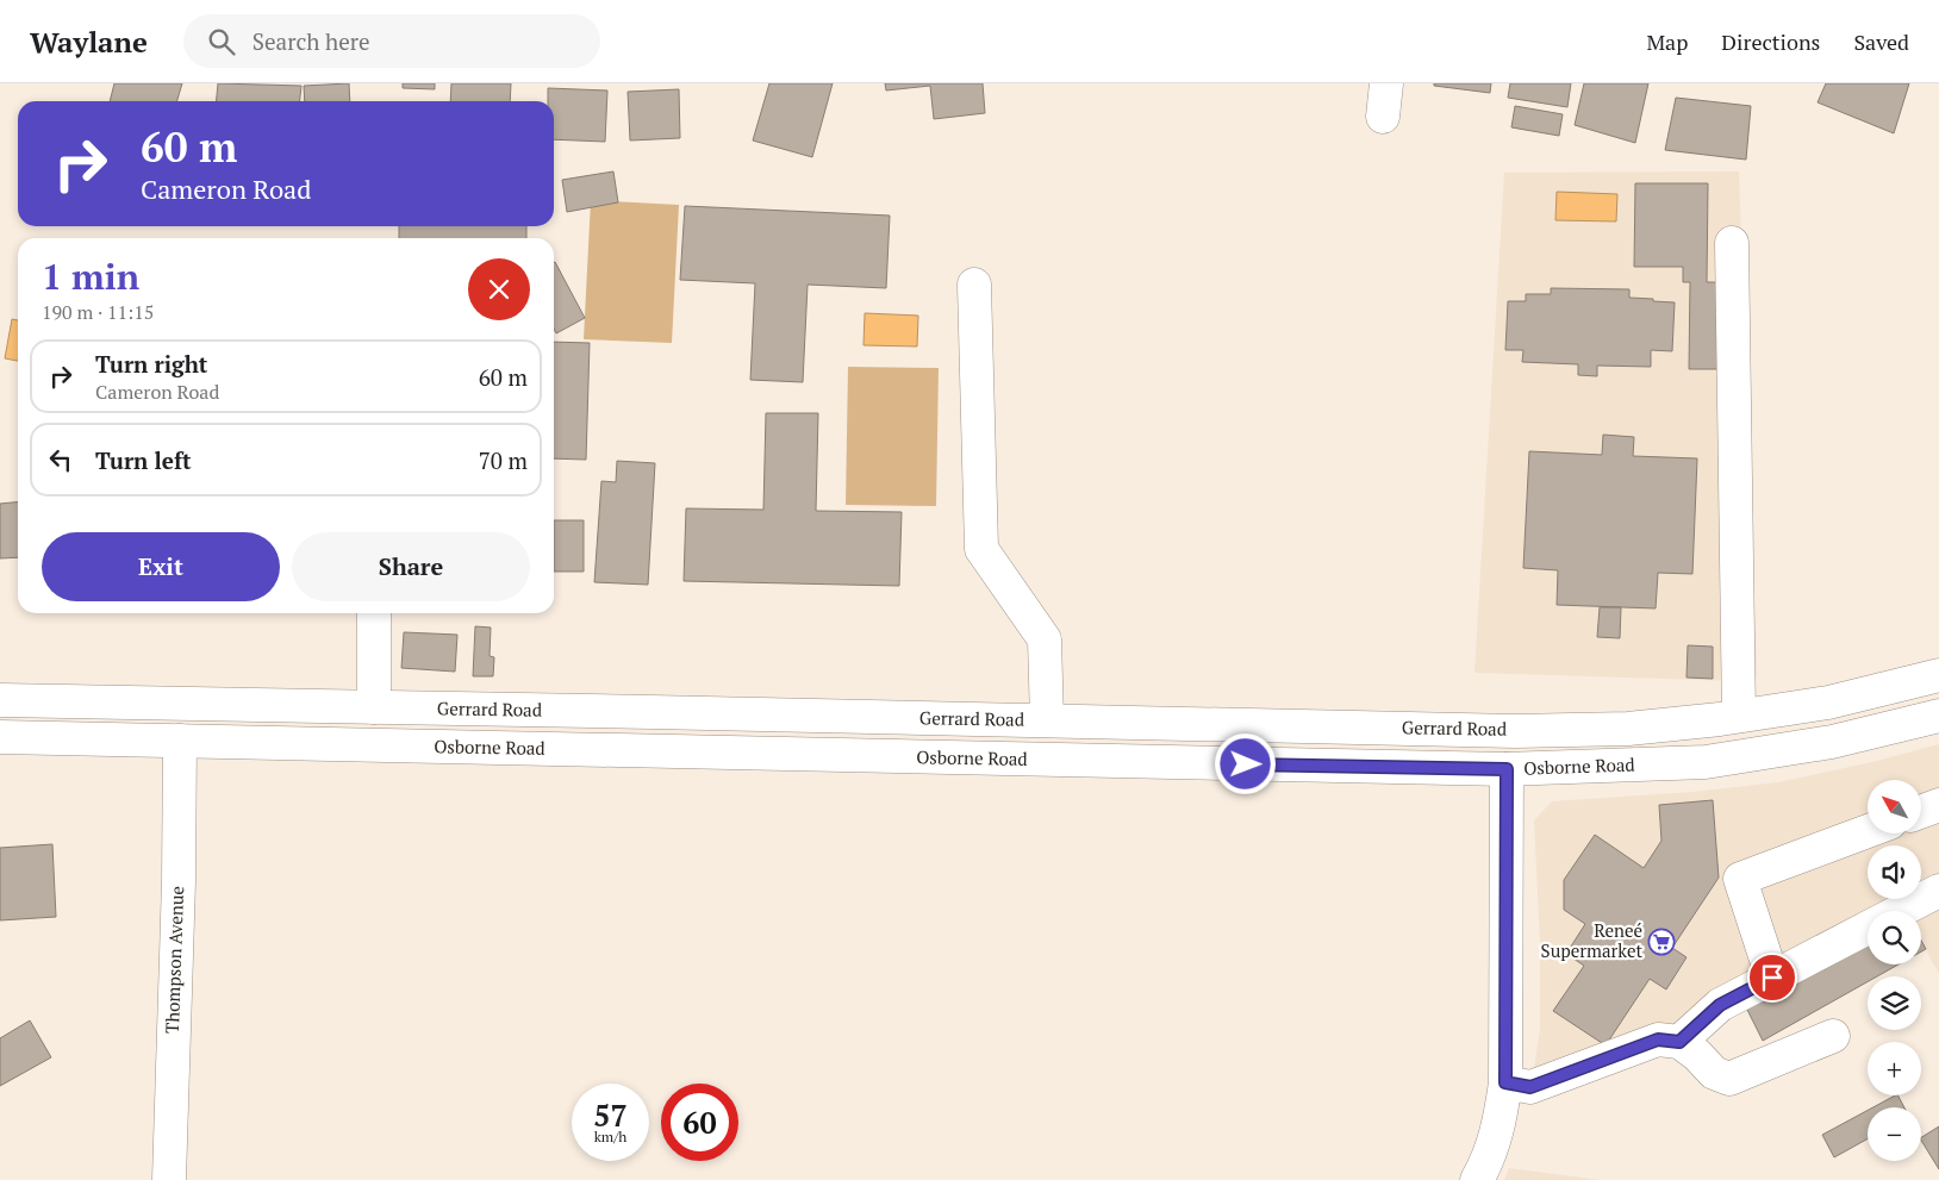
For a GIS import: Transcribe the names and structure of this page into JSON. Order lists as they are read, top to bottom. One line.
{"streets":{"main road":["Gerrard Road","Osborne Road","Thompson Avenue"]},"crossings":[["Osborne Road","Thompson Avenue"]],"places":{"supermarket":["Reneé Supermarket"]},"north":"top left","page":{"header":"Waylane","search":"Search here","nav":["Map","Directions","Saved"],"turn":["60 m","Cameron Road"],"heading":["1 min","190 m · 11:15"],"list":[{"name":"Turn right","note":"Cameron Road","value":"60 m"},{"name":"Turn left","value":"70 m"}],"buttons":["Exit","Share"],"map_buttons":["+","−"],"speed":"57 km/h","limit":"60"}}
